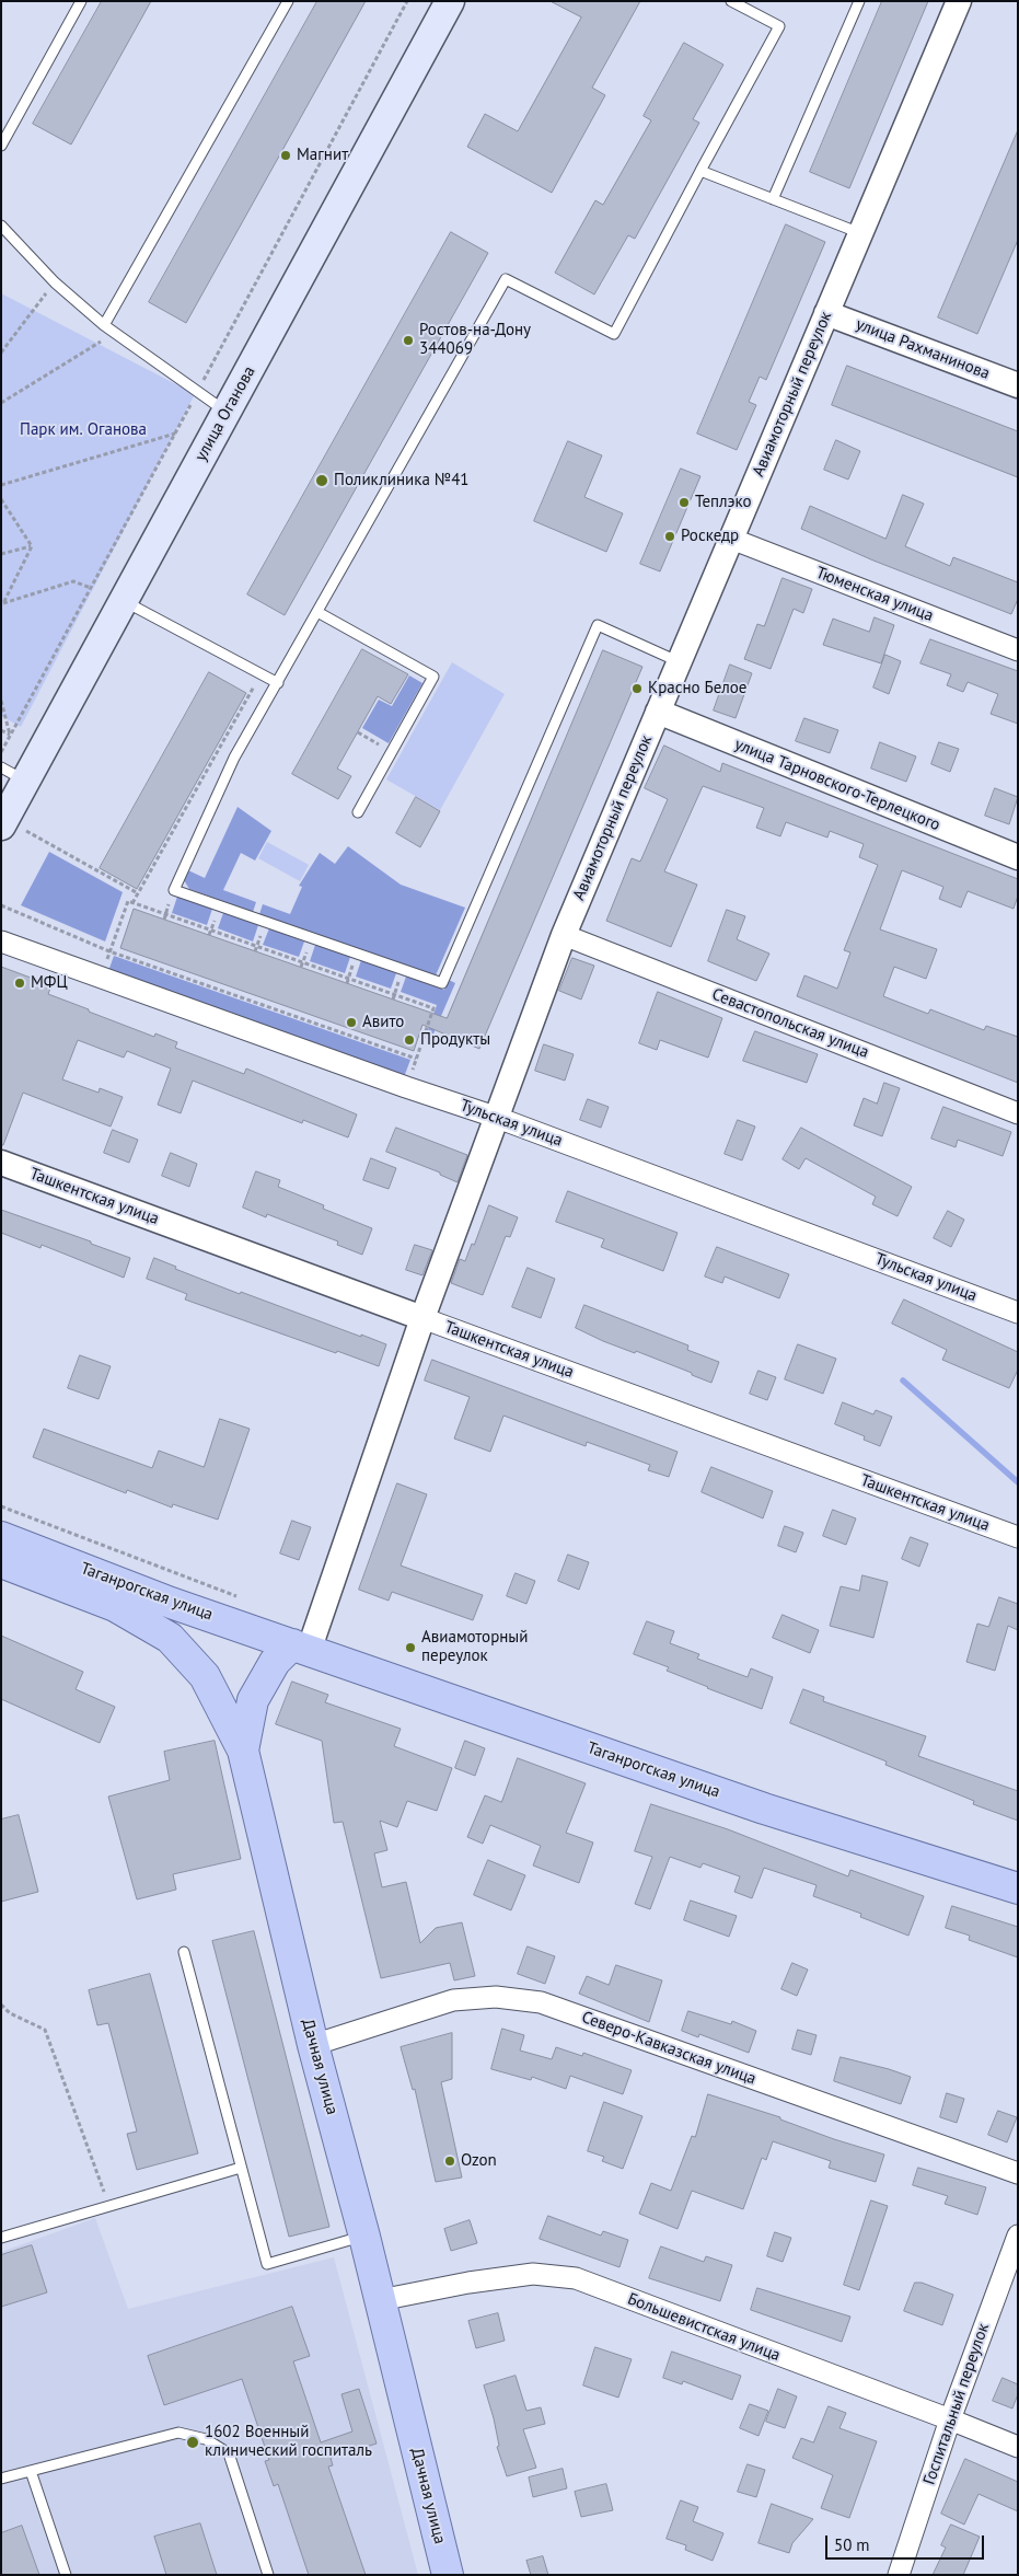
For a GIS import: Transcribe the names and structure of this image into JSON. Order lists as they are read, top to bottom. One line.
{"streets":{"main road":["улица Оганова","Таганрогская улица","Дачная улица"],"street":["улица Рахманинова","Авиамоторный переулок","Тюменская улица","улица Тарновского-Терлецкого","Севастопольская улица","Тульская улица","Ташкентская улица","Северо-Кавказская улица","Большевистская улица","Госпитальный переулок"]},"crossings":[["улица Рахманинова","Авиамоторный переулок"],["Авиамоторный переулок","Тюменская улица"],["Авиамоторный переулок","улица Тарновского-Терлецкого"],["Авиамоторный переулок","Севастопольская улица"],["Авиамоторный переулок","Тульская улица"],["Авиамоторный переулок","Ташкентская улица"],["Авиамоторный переулок","Таганрогская улица"],["Таганрогская улица","Дачная улица"],["Северо-Кавказская улица","Дачная улица"],["Дачная улица","Большевистская улица"],["Большевистская улица","Госпитальный переулок"]],"parks":["Парк им. Оганова"],"places":["Магнит","Ростов-на-Дону 344069","Поликлиника №41","Теплэко","Роскедр","Красно Белое","МФЦ","Авито","Продукты","Авиамоторный переулок","Ozon","1602 Военный клинический госпиталь"],"scale_bar":"50 m"}
